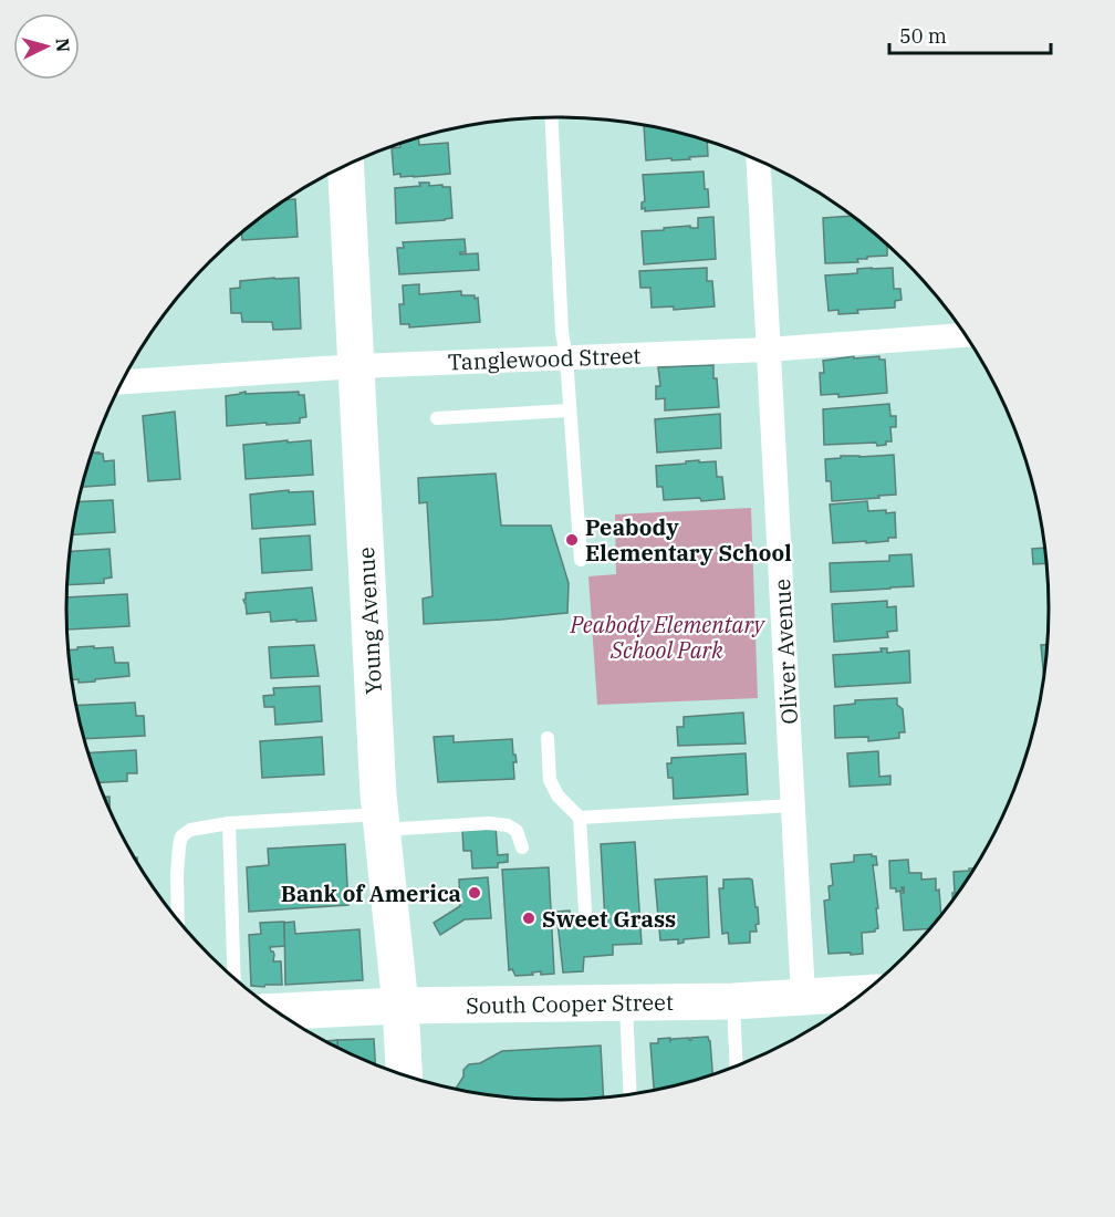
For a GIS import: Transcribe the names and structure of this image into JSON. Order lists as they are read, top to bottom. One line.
{"streets":{"street":["Tanglewood Street","Young Avenue","Oliver Avenue","South Cooper Street"]},"crossings":[["Tanglewood Street","Young Avenue"],["Tanglewood Street","Oliver Avenue"],["Young Avenue","South Cooper Street"],["Oliver Avenue","South Cooper Street"]],"parks":["Peabody Elementary School Park"],"places":["Peabody Elementary School","Bank of America","Sweet Grass"],"scale_bar":"50 m","north":"right"}
